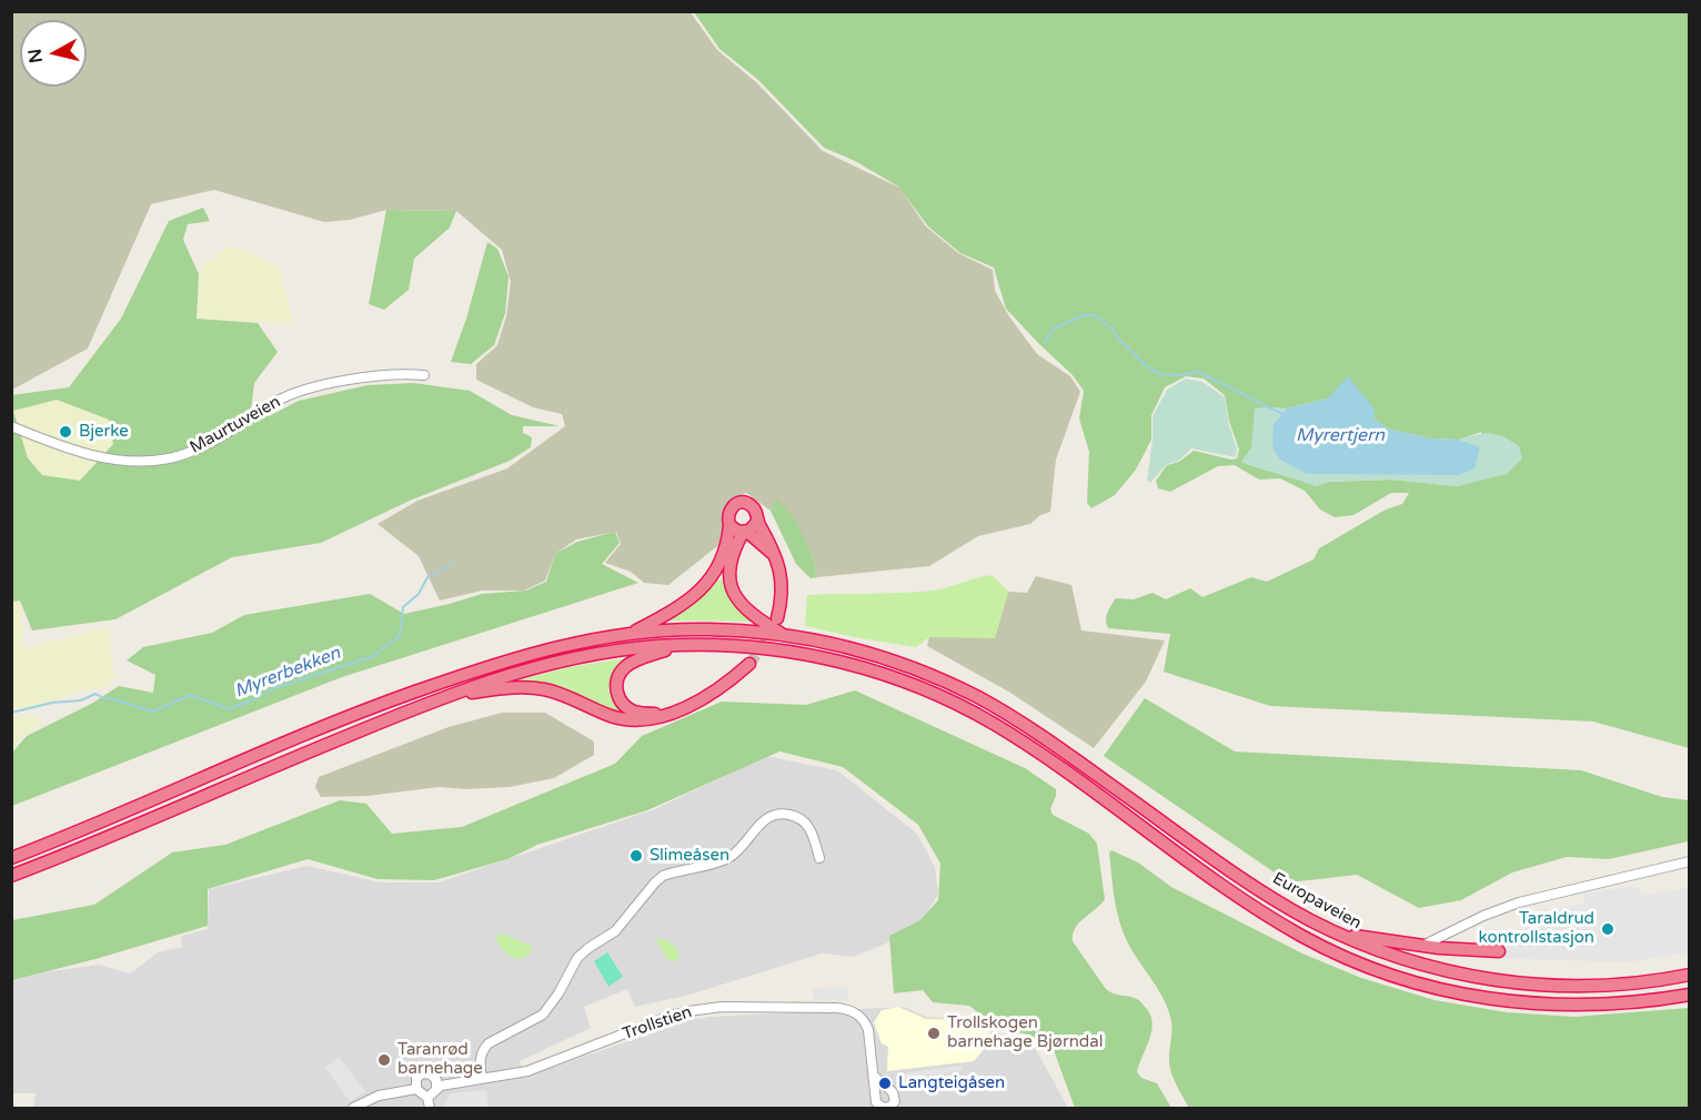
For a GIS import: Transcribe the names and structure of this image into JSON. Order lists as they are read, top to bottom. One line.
{"streets":{"highway":["Europaveien"],"street":["Maurtuveien","Trollstien"]},"water":["Myrertjern","Myrerbekken"],"places":["Bjerke","Slimeåsen","Taraldrud kontrollstasjon","Trollskogen barnehage Bjørndal","Taranrød barnehage","Langteigåsen"],"north":"left"}
